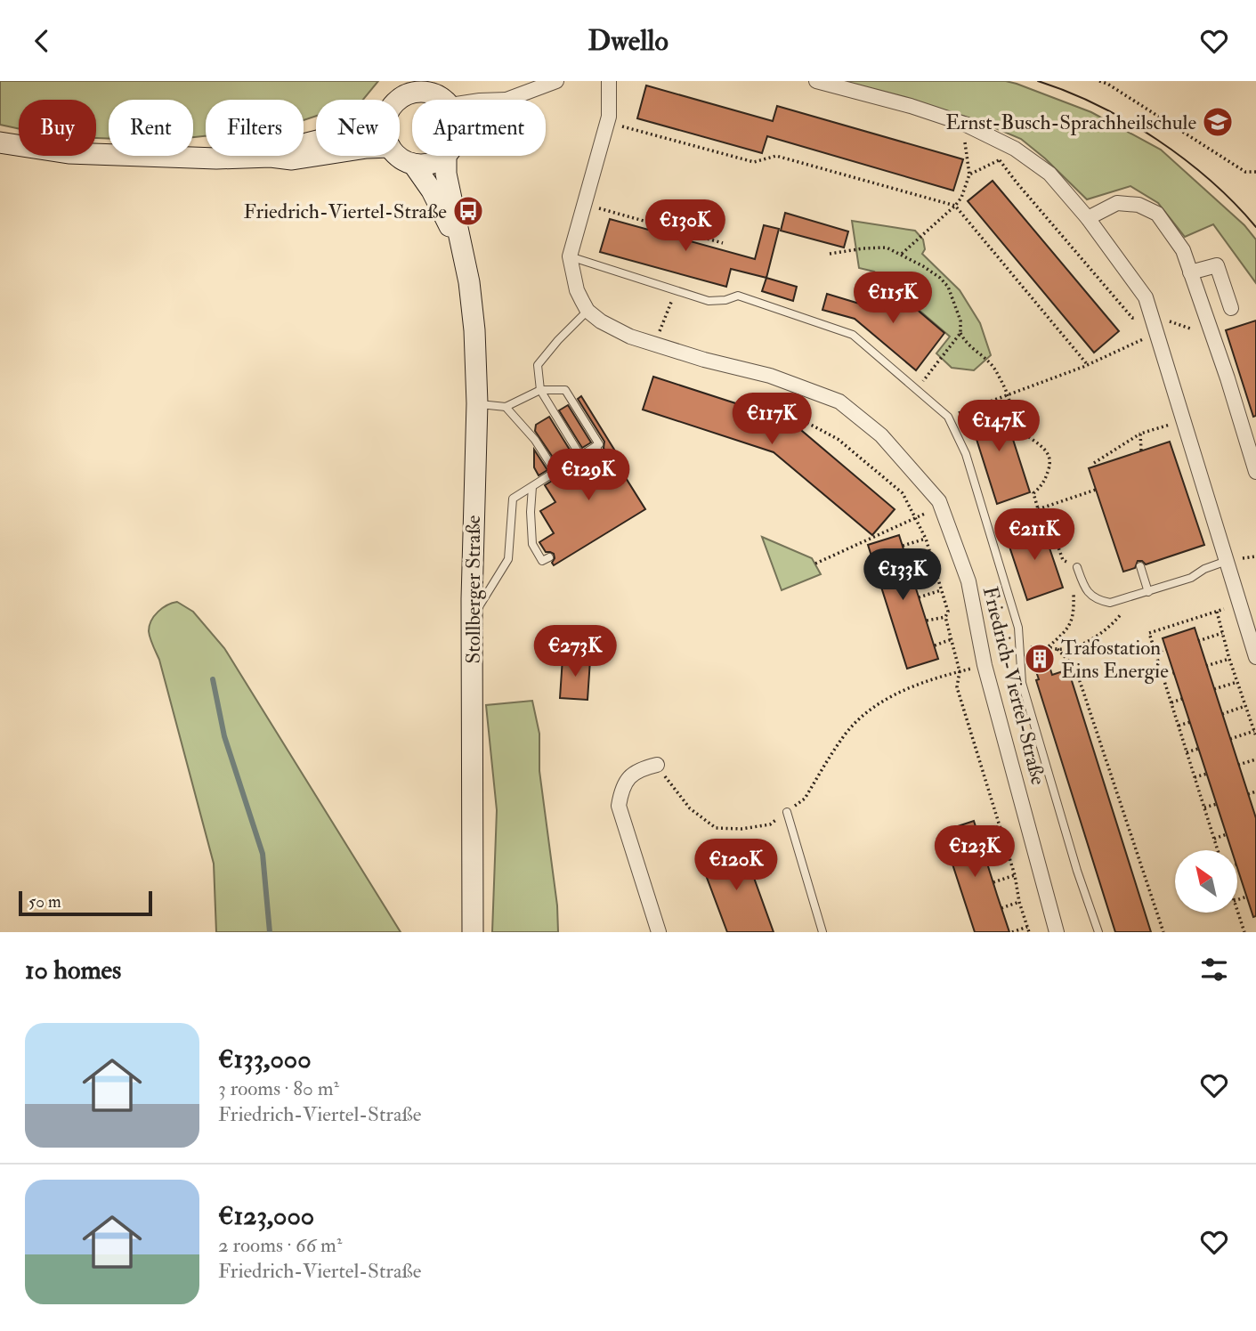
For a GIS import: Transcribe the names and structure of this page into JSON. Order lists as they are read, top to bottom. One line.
{"streets":{"main road":["Stollberger Straße"],"street":["Friedrich-Viertel-Straße"]},"places":{"school or university":["Ernst-Busch-Sprachheilschule"],"bus stop":["Friedrich-Viertel-Straße"],"building":["Trafostation Eins Energie"]},"scale_bar":"50 m","north":"top left","page":{"header":"Dwello","chip":["Buy","Rent","Filters","New","Apartment"],"price":["€130K","€115K","€117K","€147K","€129K","€211K","€133K","€273K","€123K","€120K"],"scale":"50 m","heading":"10 homes","list":[{"name":"€133,000","note":"3 rooms · 80 m² · Friedrich-Viertel-Straße"},{"name":"€123,000","note":"2 rooms · 66 m² · Friedrich-Viertel-Straße"}]}}
